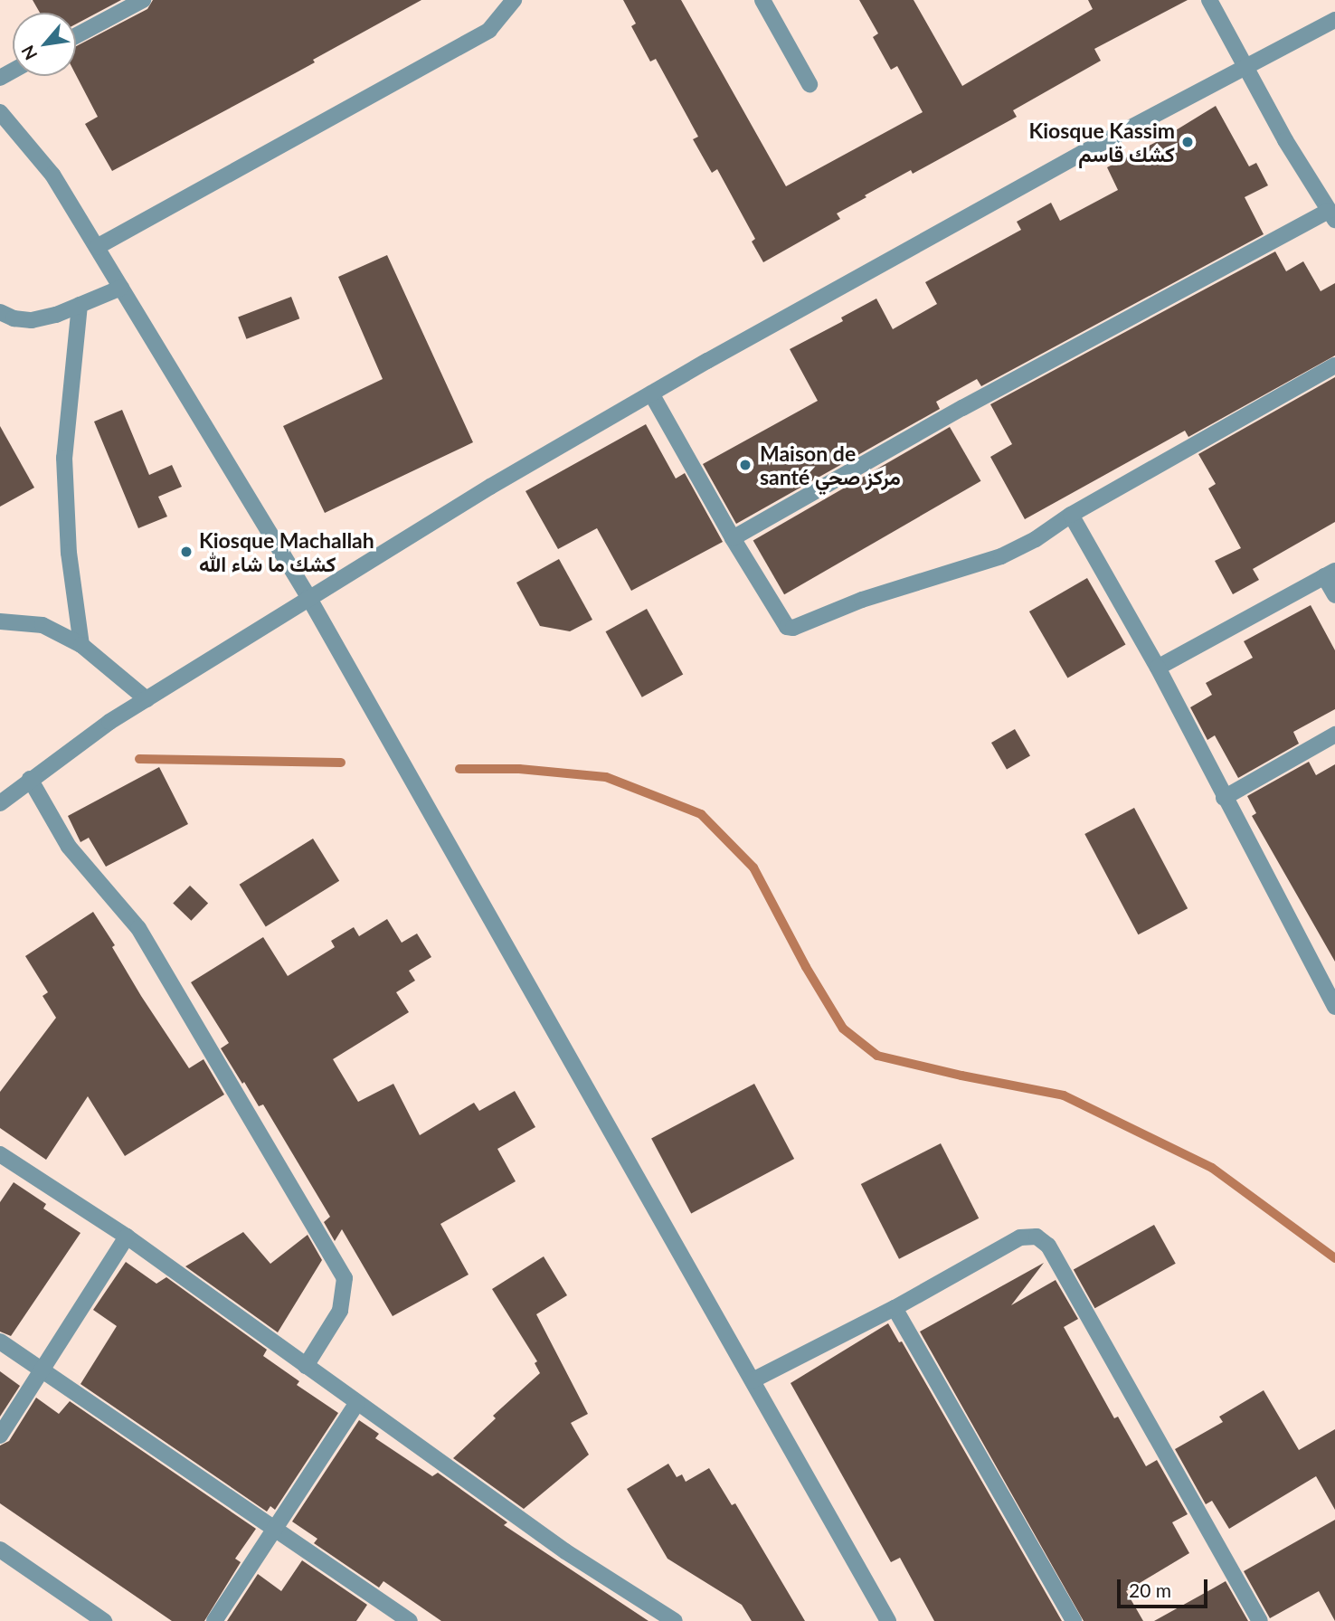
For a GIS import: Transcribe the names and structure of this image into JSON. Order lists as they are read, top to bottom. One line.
{"places":["Kiosque Kassim كشك قاسم","Maison de santé مركز صحي","Kiosque Machallah كشك ما شاء الله"],"scale_bar":"20 m","north":"bottom left"}
